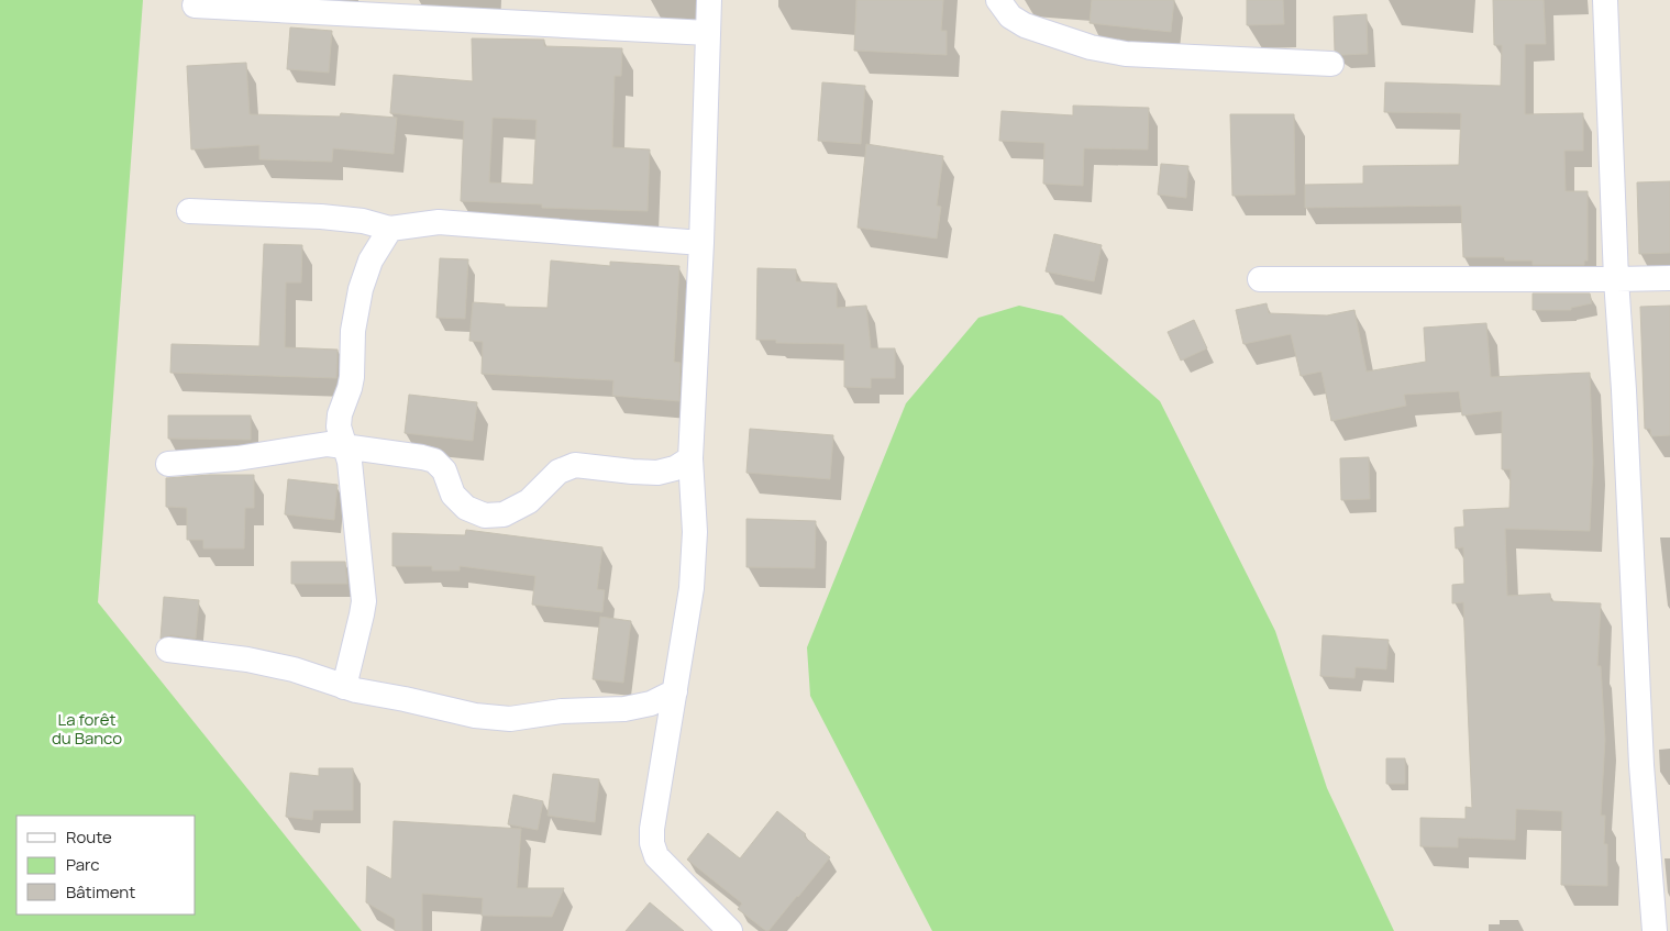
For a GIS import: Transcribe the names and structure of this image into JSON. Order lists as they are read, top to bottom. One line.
{"parks":["La forêt du Banco"],"legend":["Route","Parc","Bâtiment"]}
